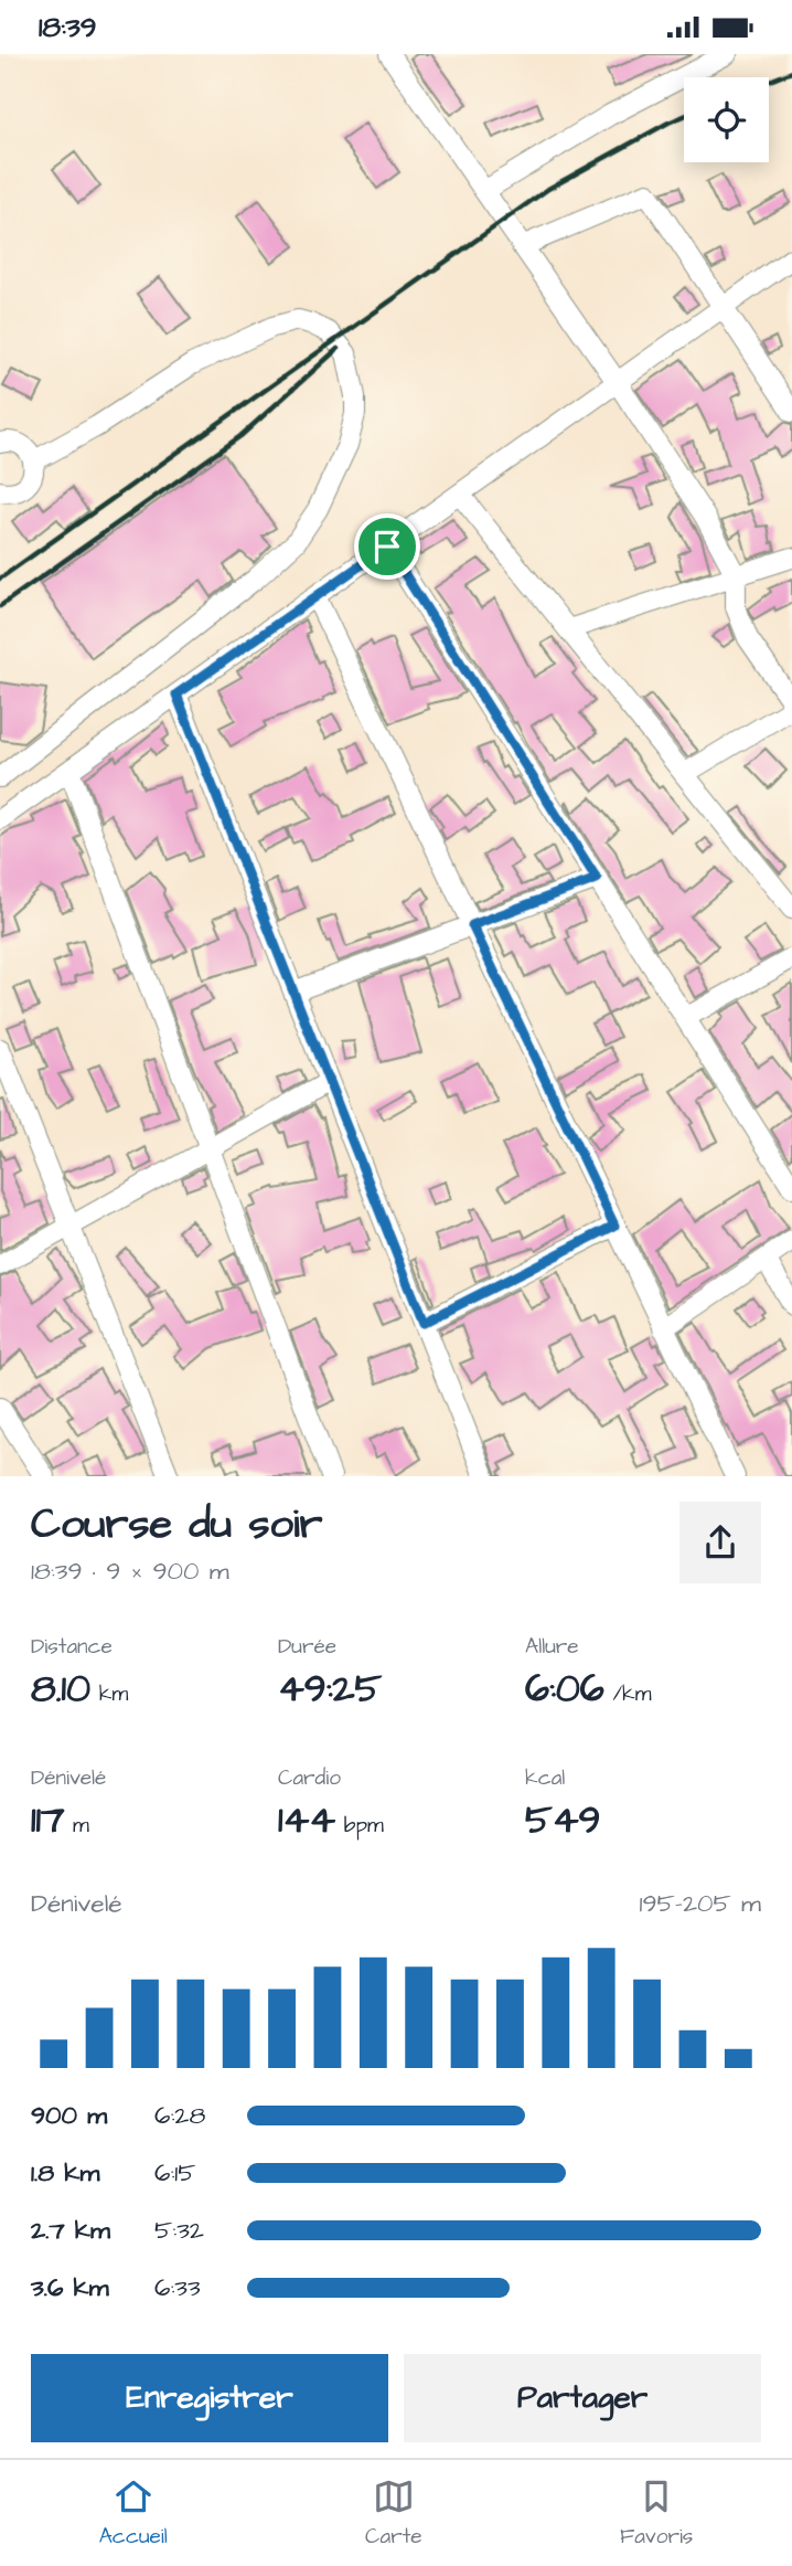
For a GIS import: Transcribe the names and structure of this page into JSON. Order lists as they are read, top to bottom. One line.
{"page":{"status":"18:39","heading":["Course du soir","18:39 · 9 × 900 m"],"stats":[["Distance","8.10 km"],["Durée","49:25"],["Allure","6:06 /km"],["Dénivelé","117 m"],["Cardio","144 bpm"],["kcal","549"]],"chart":["Dénivelé","195–205 m"],"list":[{"name":"900 m","note":"6:28"},{"name":"1.8 km","note":"6:15"},{"name":"2.7 km","note":"5:32"},{"name":"3.6 km","note":"6:33"}],"buttons":["Enregistrer","Partager"],"tabs":["Accueil","Carte","Favoris"]}}
